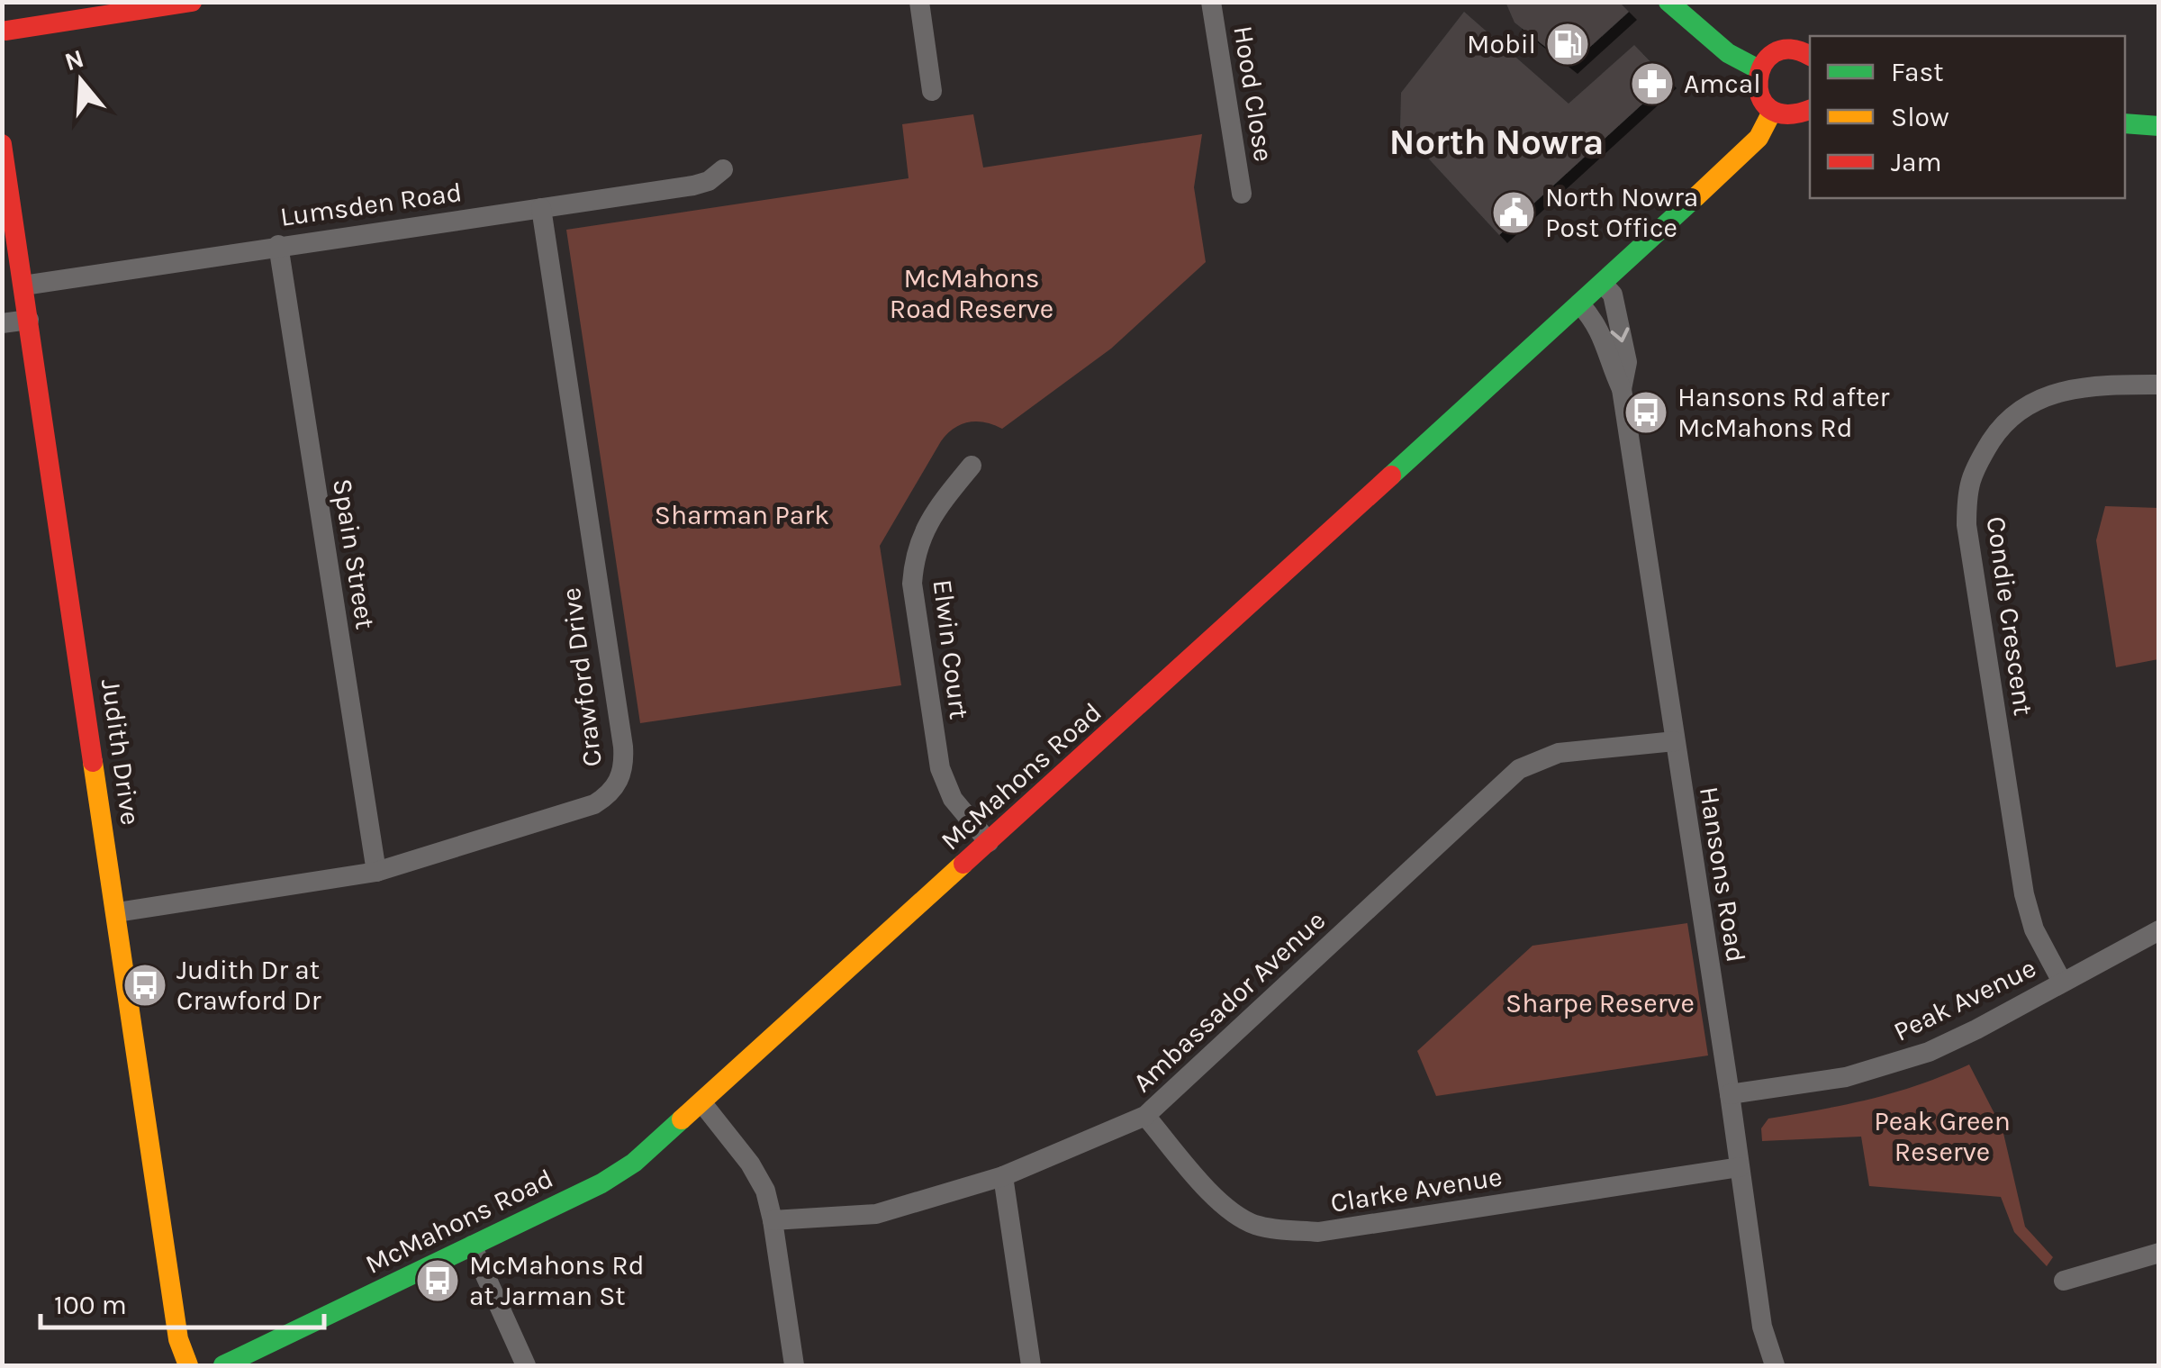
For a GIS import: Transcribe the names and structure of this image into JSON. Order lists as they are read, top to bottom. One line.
{"streets":{"main road":["Judith Drive","McMahons Road"],"street":["Hood Close","Lumsden Road","Spain Street","Condie Crescent","Elwin Court","Crawford Drive","Hansons Road","Peak Avenue","Ambassador Avenue","Clarke Avenue"]},"crossings":[["Lumsden Road","Spain Street"],["Lumsden Road","Crawford Drive"],["Lumsden Road","Judith Drive"],["Spain Street","Crawford Drive"],["Condie Crescent","Peak Avenue"],["Elwin Court","McMahons Road"],["Crawford Drive","Judith Drive"],["McMahons Road","Hansons Road"],["Hansons Road","Peak Avenue"],["Hansons Road","Ambassador Avenue"],["Hansons Road","Clarke Avenue"],["Ambassador Avenue","Clarke Avenue"]],"districts":["North Nowra"],"parks":["McMahons Road Reserve","Sharman Park","Sharpe Reserve","Peak Green Reserve"],"places":{"fuel station":["Mobil"],"pharmacy":["Amcal"],"public building":["North Nowra Post Office"],"bus stop":["Hansons Rd after McMahons Rd","Judith Dr at Crawford Dr","McMahons Rd at Jarman St"]},"legend":["Fast","Slow","Jam"],"scale_bar":"100 m","north":"top"}
